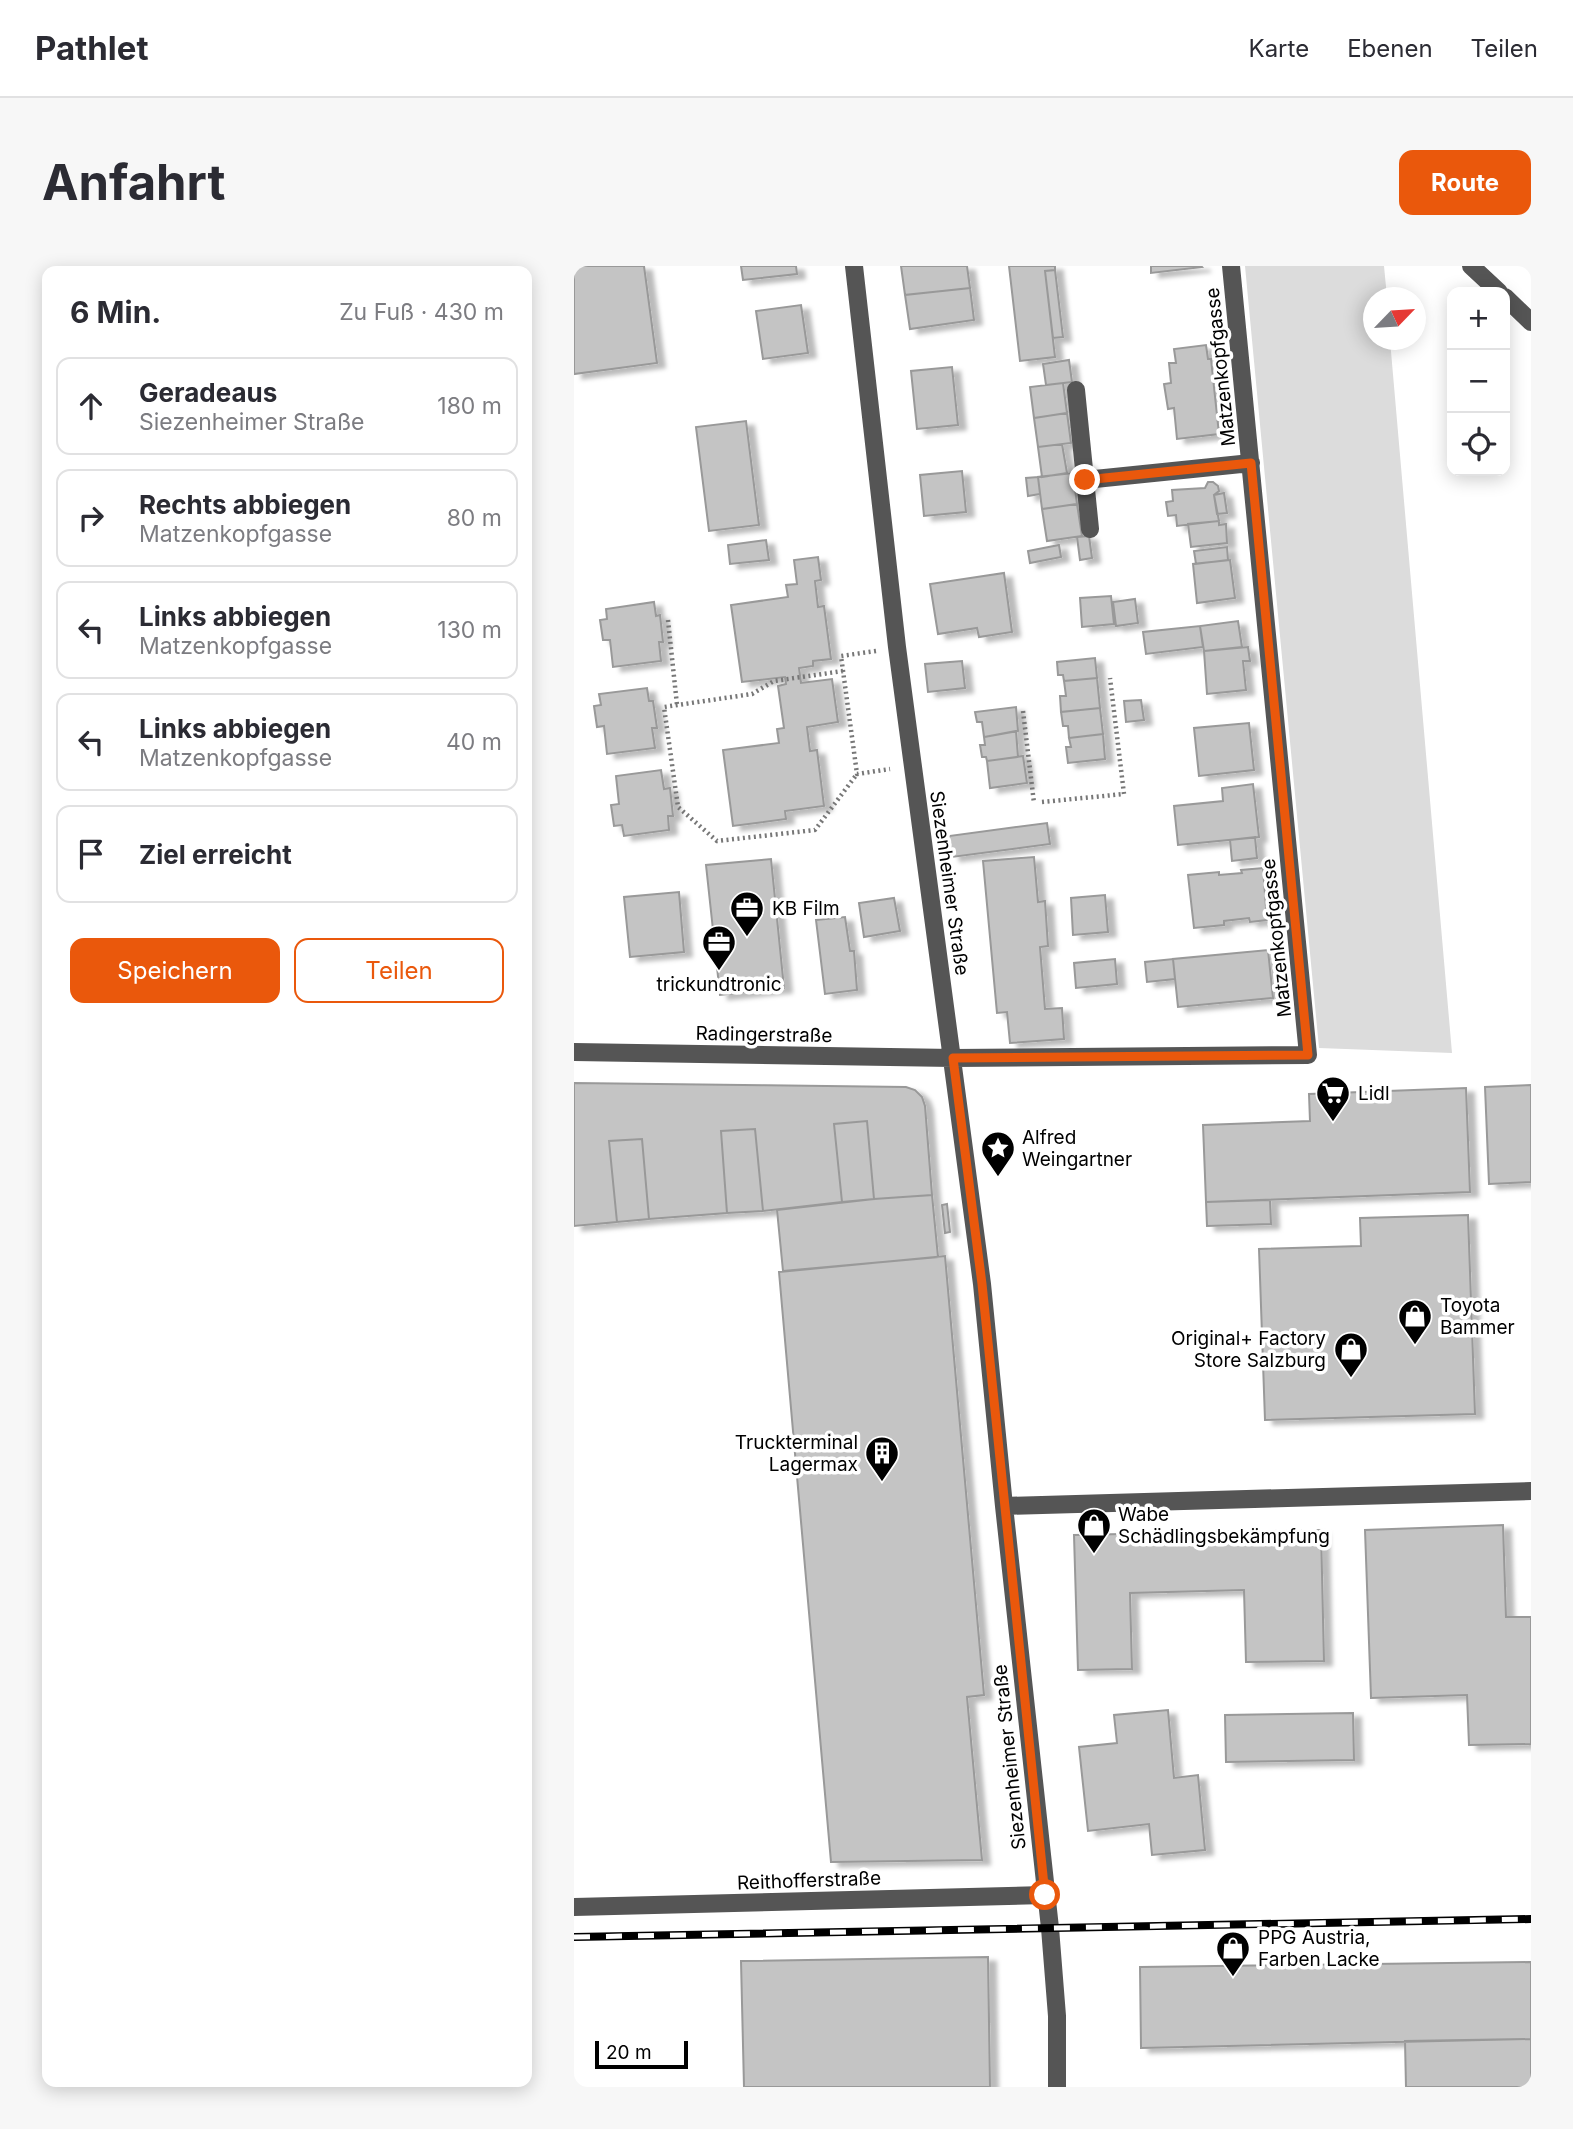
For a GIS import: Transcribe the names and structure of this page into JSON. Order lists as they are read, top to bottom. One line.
{"streets":{"street":["Matzenkopfgasse","Siezenheimer Straße","Radingerstraße","Reithofferstraße"]},"crossings":[["Matzenkopfgasse","Siezenheimer Straße"],["Matzenkopfgasse","Radingerstraße"],["Siezenheimer Straße","Radingerstraße"],["Siezenheimer Straße","Reithofferstraße"]],"places":{"office":["KB Film","trickundtronic"],"supermarket":["Lidl"],"place":["Alfred Weingartner"],"shop":["Toyota Bammer","Original+ Factory Store Salzburg","Wabe Schädlingsbekämpfung","PPG Austria, Farben Lacke"],"building":["Truckterminal Lagermax"]},"scale_bar":"20 m","north":"top right","page":{"header":"Pathlet","nav":["Karte","Ebenen","Teilen"],"buttons":["Route",["Speichern","Teilen"]],"title":"Anfahrt","heading":["6 Min.","Zu Fuß · 430 m"],"map_buttons":["+","−"],"list":[["Geradeaus","Siezenheimer Straße","180 m"],["Rechts abbiegen","Matzenkopfgasse","80 m"],["Links abbiegen","Matzenkopfgasse","130 m"],["Links abbiegen","Matzenkopfgasse","40 m"],"Ziel erreicht"],"scale":"20 m"}}
